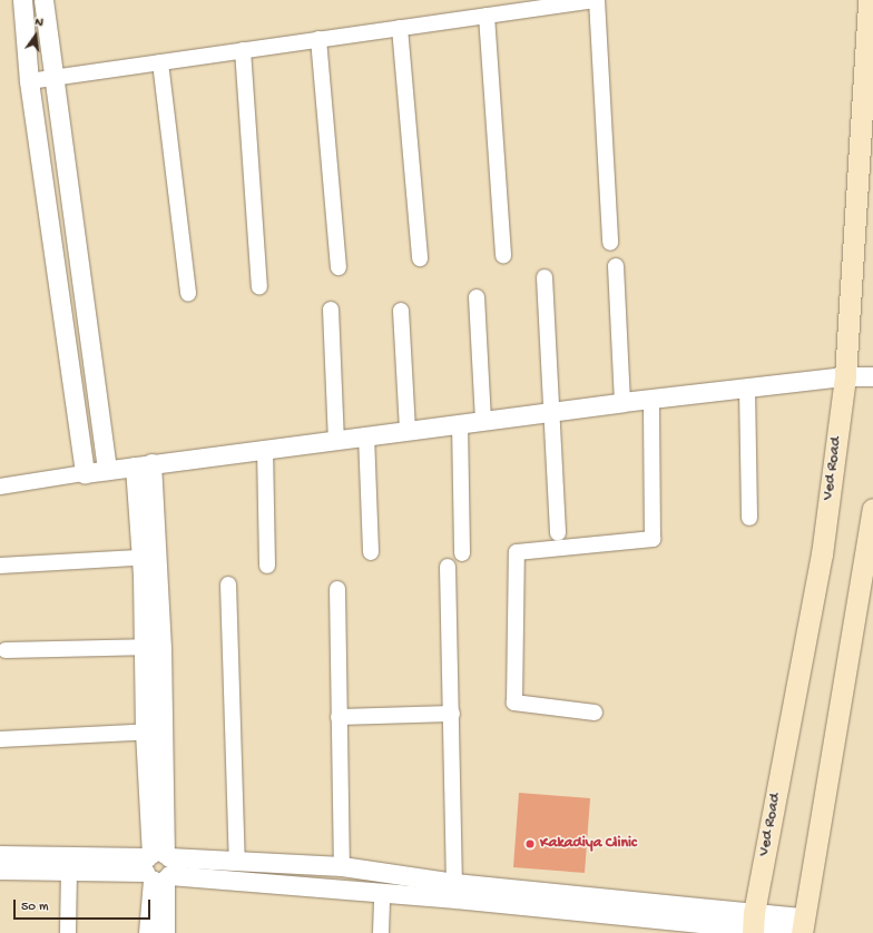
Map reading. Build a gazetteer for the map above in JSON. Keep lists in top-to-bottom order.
{
  "streets": {
    "main road": ["Ved Road"]
  },
  "places": ["Kakadiya Clinic"],
  "scale_bar": "50 m",
  "north": "top"
}
